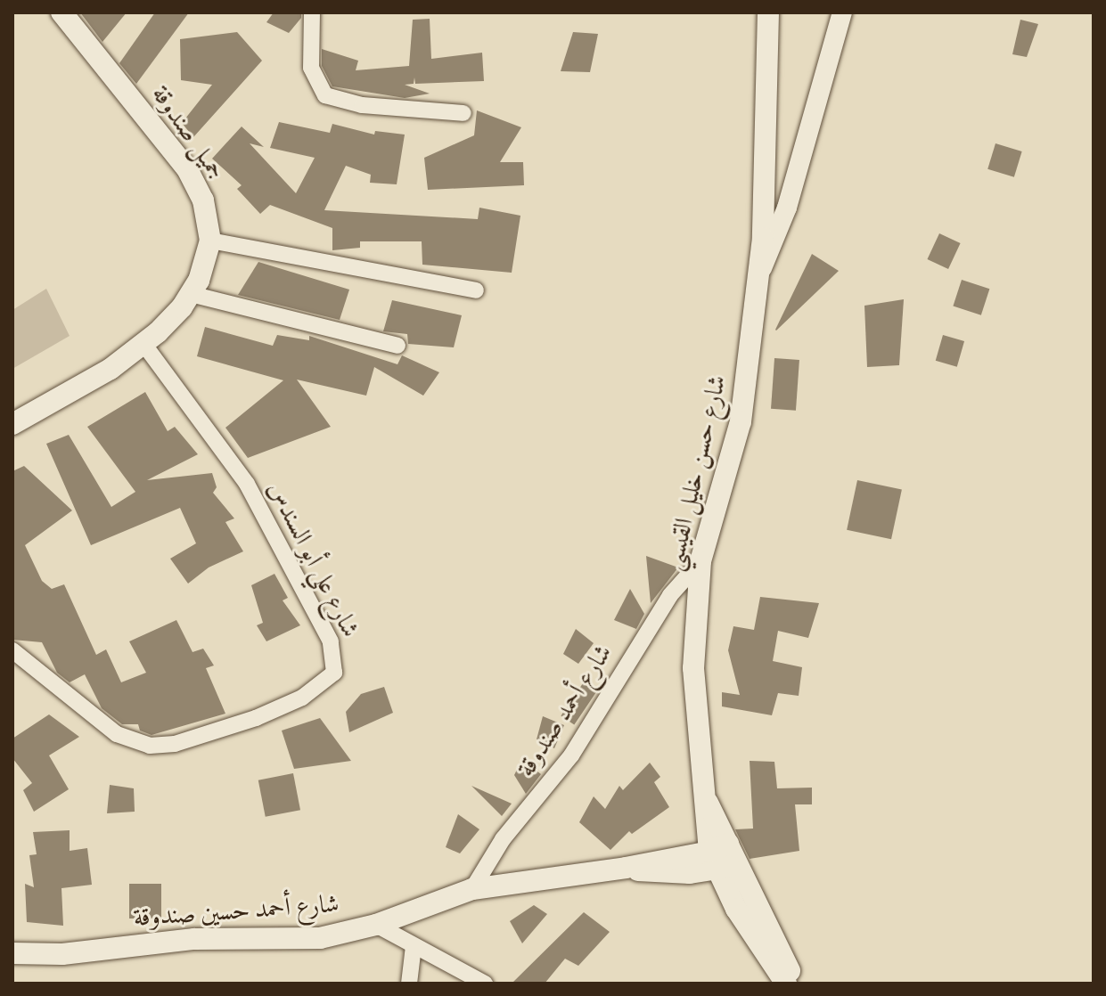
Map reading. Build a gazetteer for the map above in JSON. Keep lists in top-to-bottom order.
{
  "streets": {
    "main road": ["جميل صندوقة", "شارع حسن خليل القيسي", "شارع أحمد حسين صندوقة"],
    "street": ["شارع علي أبو السندس", "شارع أحمد صندوقة"]
  },
  "crossings": [
    ["شارع حسن خليل القيسي", "شارع أحمد صندوقة"],
    ["شارع حسن خليل القيسي", "شارع أحمد حسين صندوقة"],
    ["شارع أحمد صندوقة", "شارع أحمد حسين صندوقة"]
  ]
}
